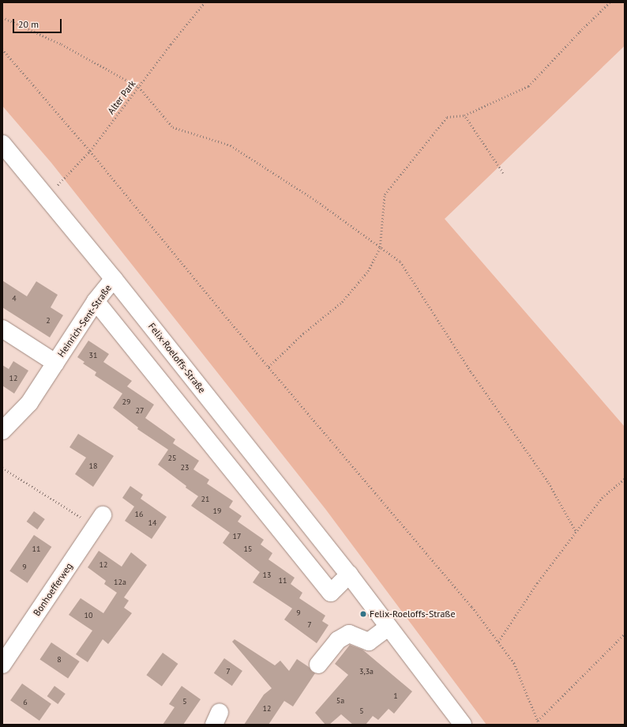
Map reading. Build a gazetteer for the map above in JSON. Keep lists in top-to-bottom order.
{
  "streets": {
    "street": ["Heinrich-Sent-Straße", "Felix-Roeloffs-Straße", "Bonhoefferweg"],
    "path": ["Alter Park"]
  },
  "crossings": [
    ["Alter Park", "Felix-Roeloffs-Straße"],
    ["Heinrich-Sent-Straße", "Felix-Roeloffs-Straße"]
  ],
  "places": ["Felix-Roeloffs-Straße"],
  "house_numbers": [
    "4",
    "2",
    "31",
    "12",
    "29",
    "27",
    "25",
    "18",
    "23",
    "21",
    "19",
    "16",
    "14",
    "17",
    "11",
    "15",
    "12",
    "9",
    "13",
    "11",
    "12a",
    "9",
    "10",
    "7",
    "8",
    "7",
    "3,3a",
    "1",
    "5a",
    "5",
    "6",
    "12",
    "5"
  ],
  "scale_bar": "20 m"
}
